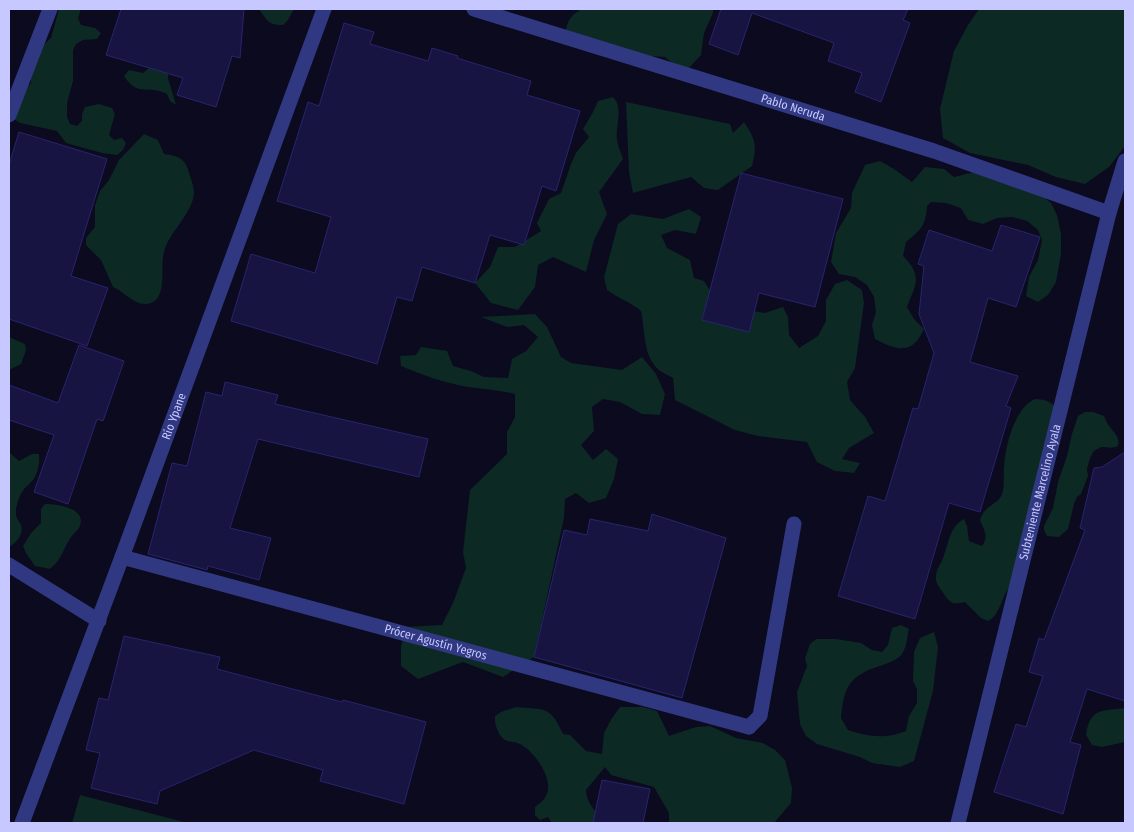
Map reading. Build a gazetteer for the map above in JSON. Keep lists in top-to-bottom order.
{
  "streets": {
    "street": [
      "Pablo Neruda",
      "Río Ypane",
      "Subteniente Marcelino Ayala",
      "Prócer Agustín Yegros"
    ]
  },
  "crossings": [
    ["Pablo Neruda", "Subteniente Marcelino Ayala"],
    ["Río Ypane", "Prócer Agustín Yegros"]
  ]
}
